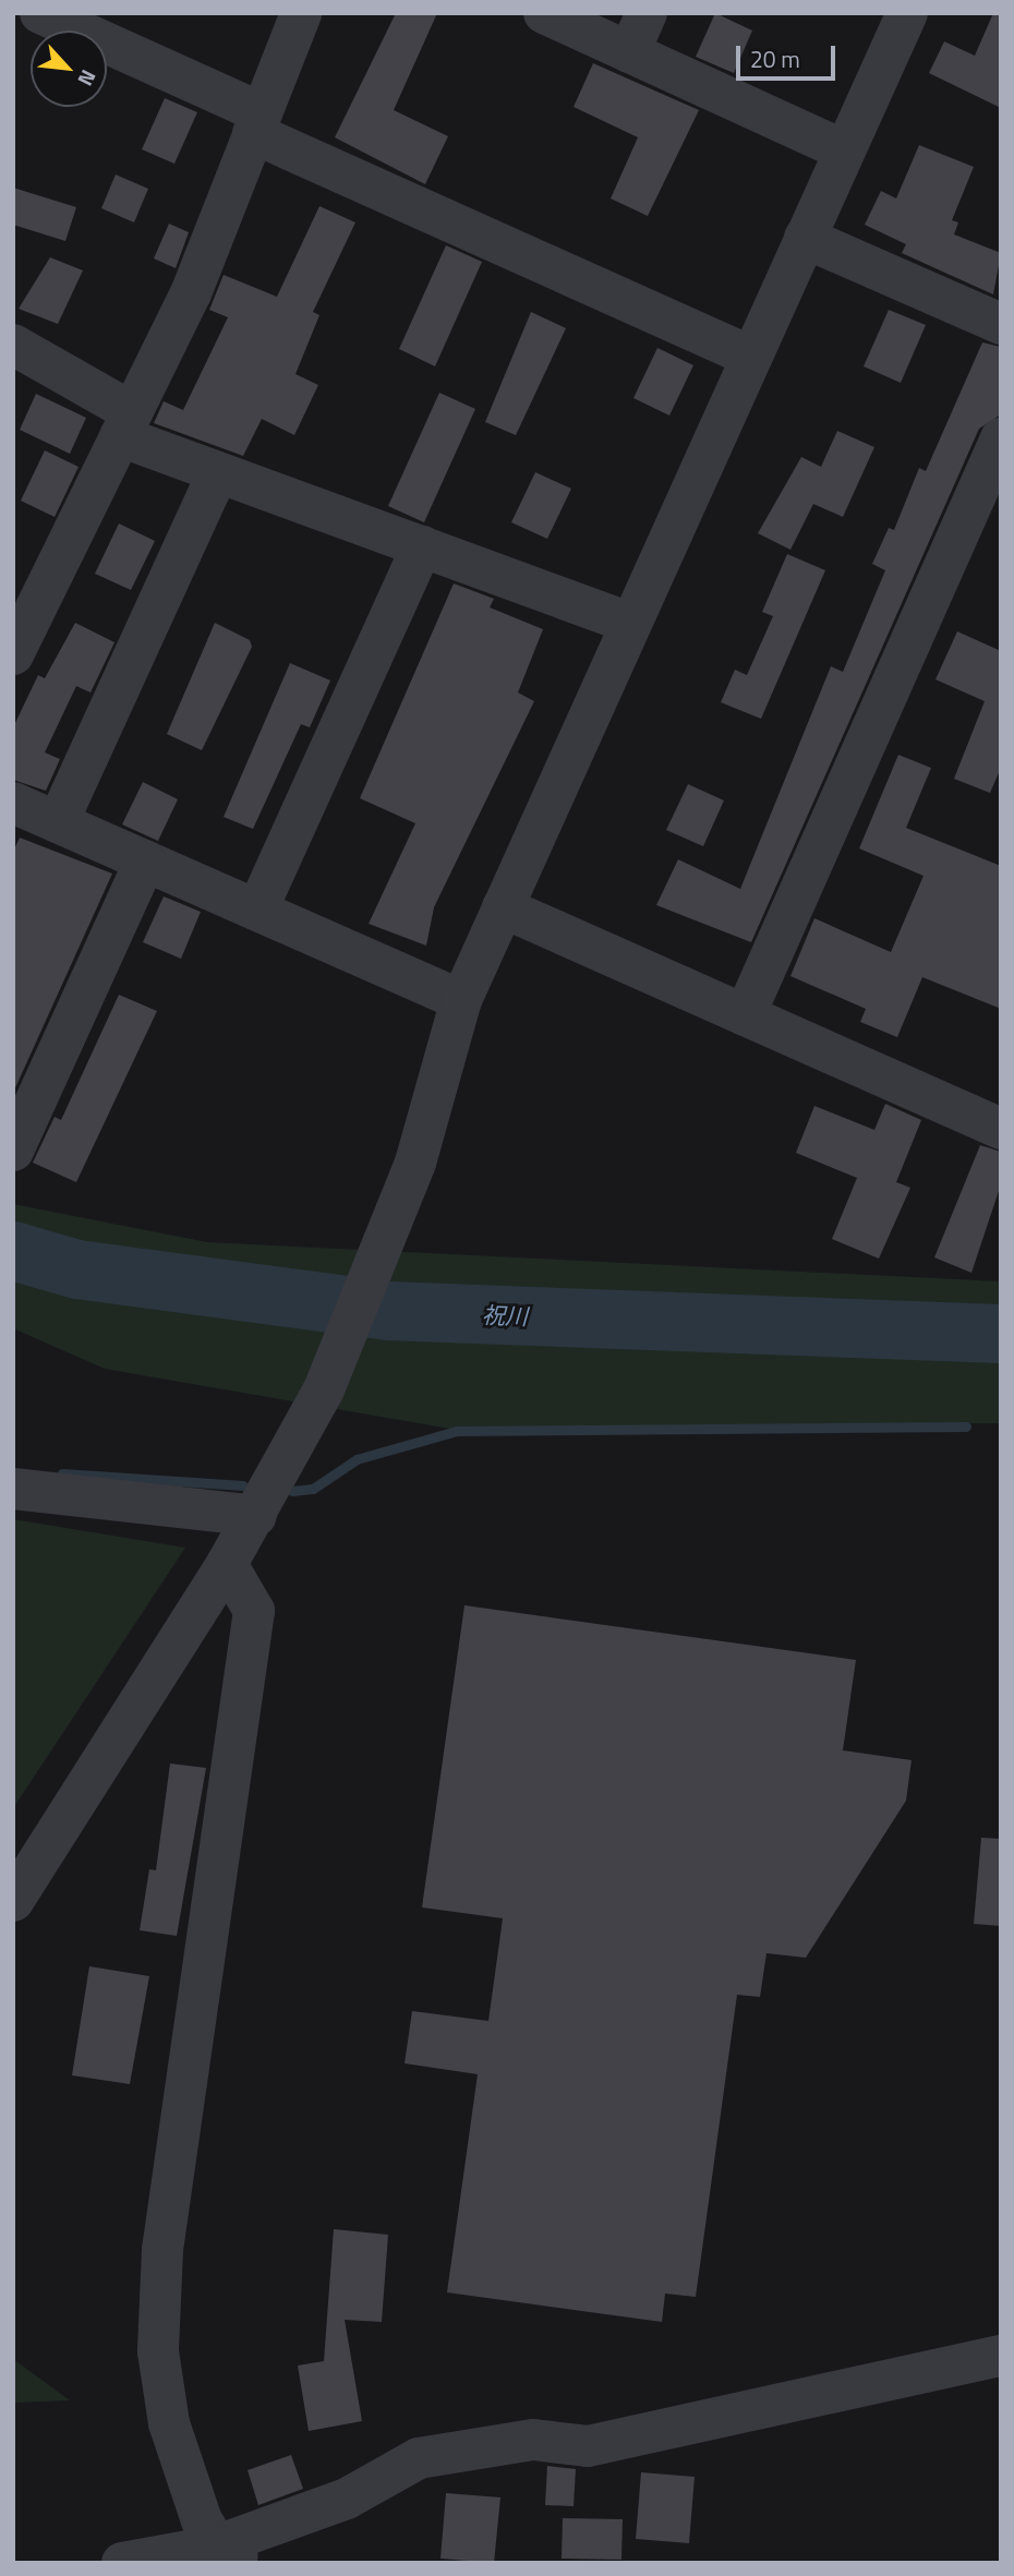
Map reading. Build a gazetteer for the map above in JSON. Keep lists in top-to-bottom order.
{
  "water": ["祝川"],
  "scale_bar": "20 m",
  "north": "bottom right"
}
